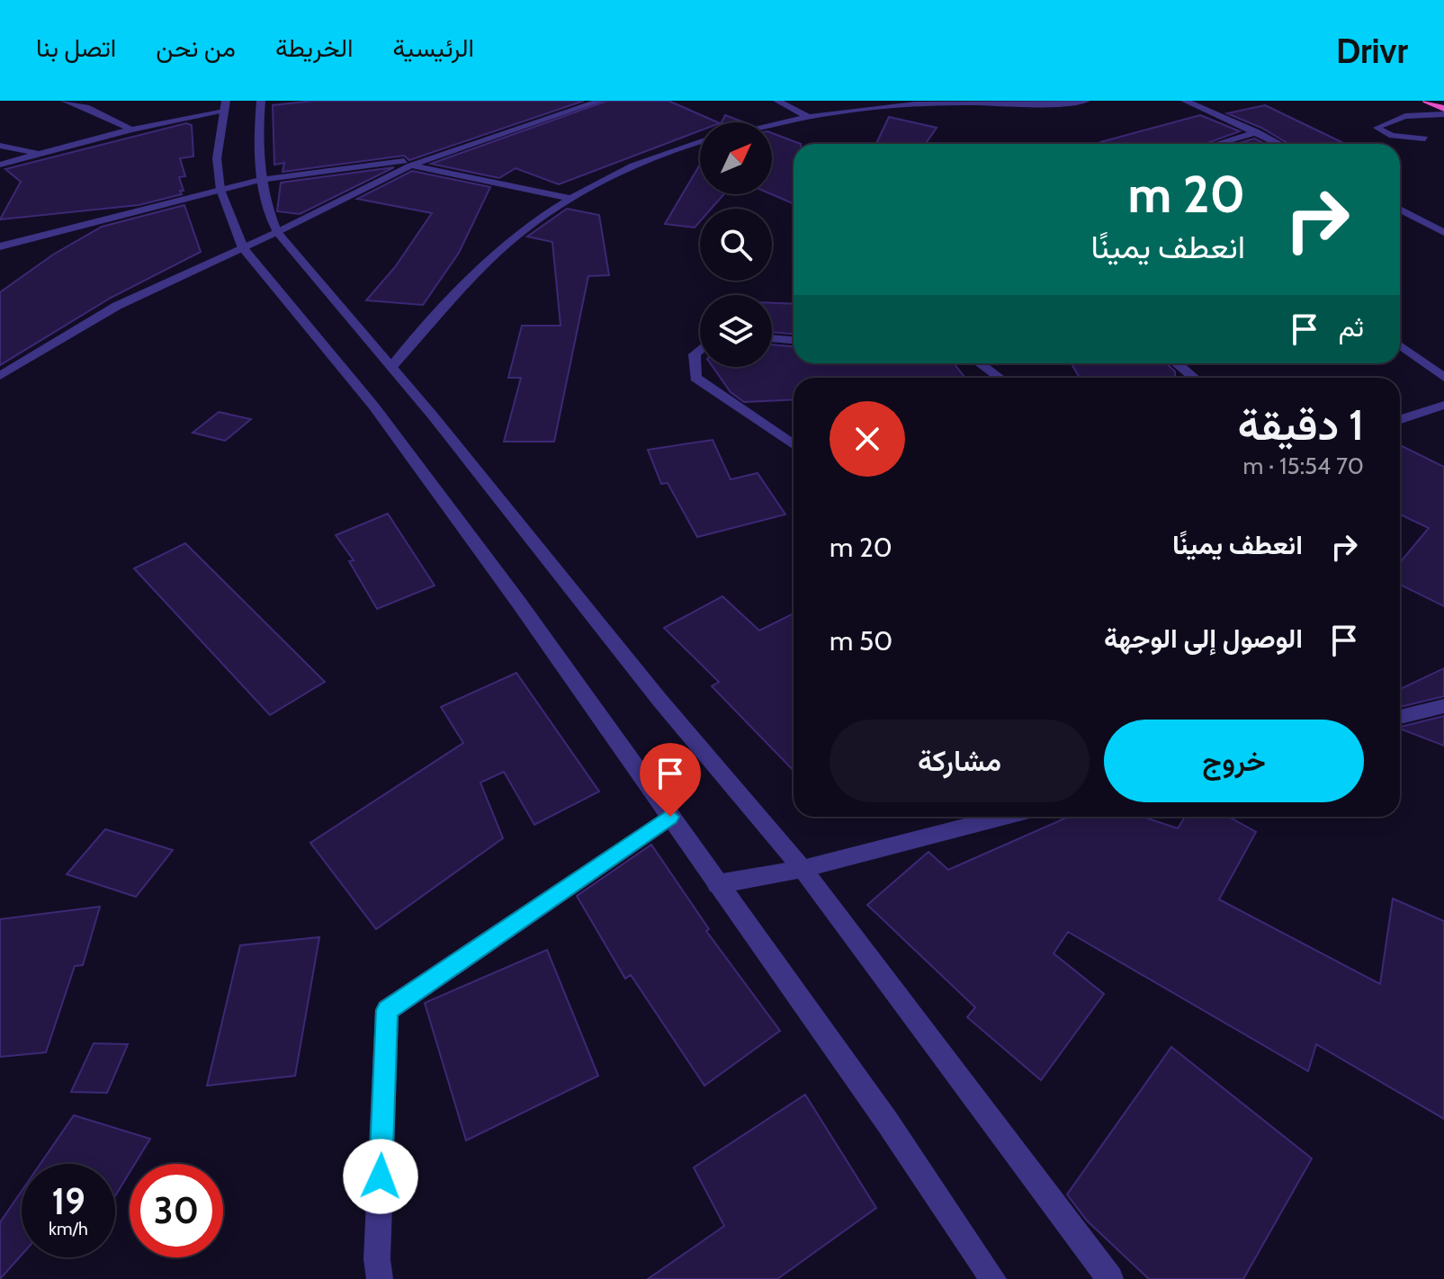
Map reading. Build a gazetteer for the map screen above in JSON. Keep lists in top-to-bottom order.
{
  "north": "top right",
  "page": {
    "header": "Drivr",
    "nav": [
      "الرئيسية",
      "الخريطة",
      "من نحن",
      "اتصل بنا"
    ],
    "turn": ["20 m", "انعطف يمينًا"],
    "then": "ثم",
    "heading": ["1 دقيقة", "70 m · 15:54"],
    "list": [
      {
        "name": "انعطف يمينًا",
        "value": "20 m"
      },
      {
        "name": "الوصول إلى الوجهة",
        "value": "50 m"
      }
    ],
    "buttons": ["خروج", "مشاركة"],
    "speed": "19 km/h",
    "limit": "30"
  }
}
